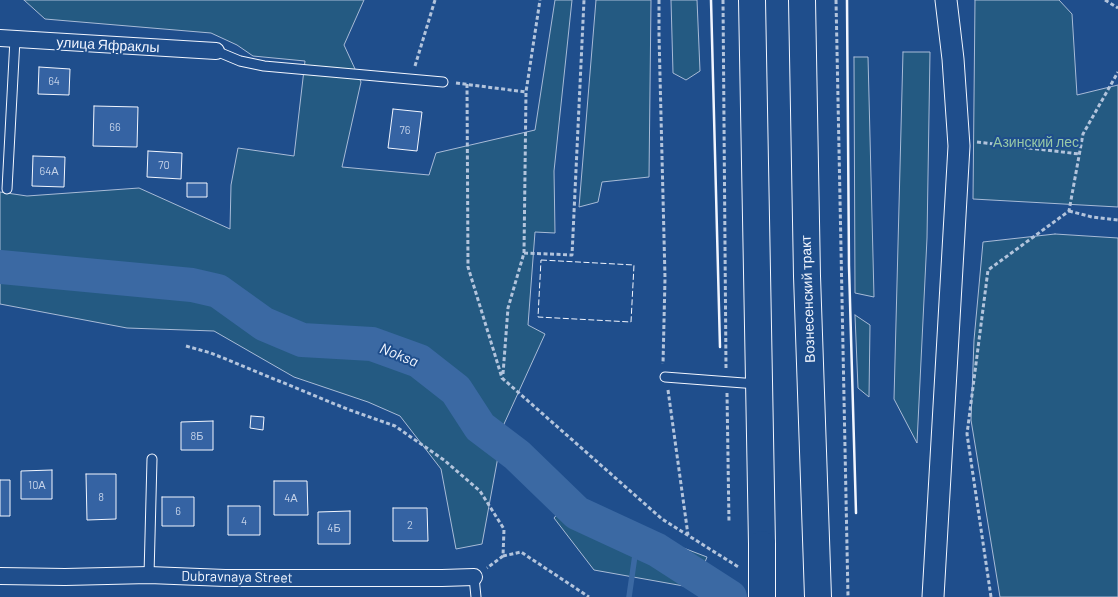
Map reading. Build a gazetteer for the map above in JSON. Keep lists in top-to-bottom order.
{
  "streets": {
    "main road": ["Вознесенский тракт"],
    "street": ["улица Яфраклы", "Dubravnaya Street"]
  },
  "water": ["Noksa"],
  "parks": ["Азинский лес"],
  "house_numbers": [
    "64",
    "66",
    "76",
    "70",
    "64А",
    "8Б",
    "10А",
    "8",
    "4А",
    "6",
    "4",
    "2",
    "4Б"
  ]
}
